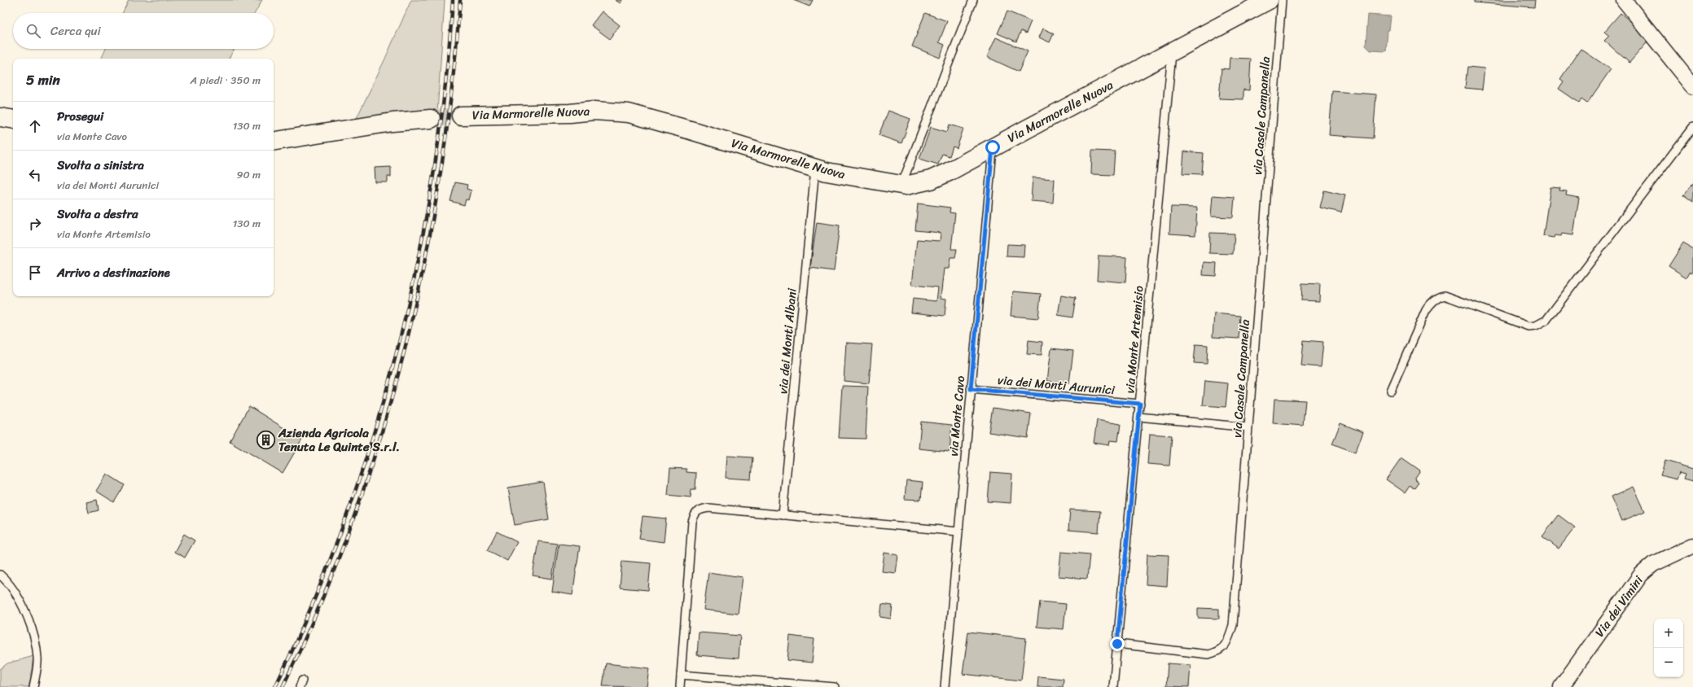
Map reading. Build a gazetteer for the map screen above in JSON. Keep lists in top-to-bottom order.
{
  "streets": {
    "street": ["Via Marmorelle Nuova", "Via dei Vimini"],
    "lane": [
      "via Casale Campanella",
      "via Monte Artemisio",
      "via dei Monti Albani",
      "via dei Monti Aurunici",
      "via Monte Cavo"
    ]
  },
  "crossings": [
    ["Via Marmorelle Nuova", "via Monte Artemisio"],
    ["Via Marmorelle Nuova", "via dei Monti Albani"],
    ["Via Marmorelle Nuova", "via Monte Cavo"],
    ["via Casale Campanella", "via Monte Artemisio"],
    ["via Monte Artemisio", "via dei Monti Aurunici"],
    ["via dei Monti Aurunici", "via Monte Cavo"]
  ],
  "places": {
    "building": ["Azienda Agricola Tenuta Le Quinte S.r.l."]
  },
  "page": {
    "search": "Cerca qui",
    "heading": ["5 min", "A piedi · 350 m"],
    "list": [
      ["Prosegui", "via Monte Cavo", "130 m"],
      ["Svolta a sinistra", "via dei Monti Aurunici", "90 m"],
      ["Svolta a destra", "via Monte Artemisio", "130 m"],
      "Arrivo a destinazione"
    ],
    "map_buttons": ["+", "−"]
  }
}
